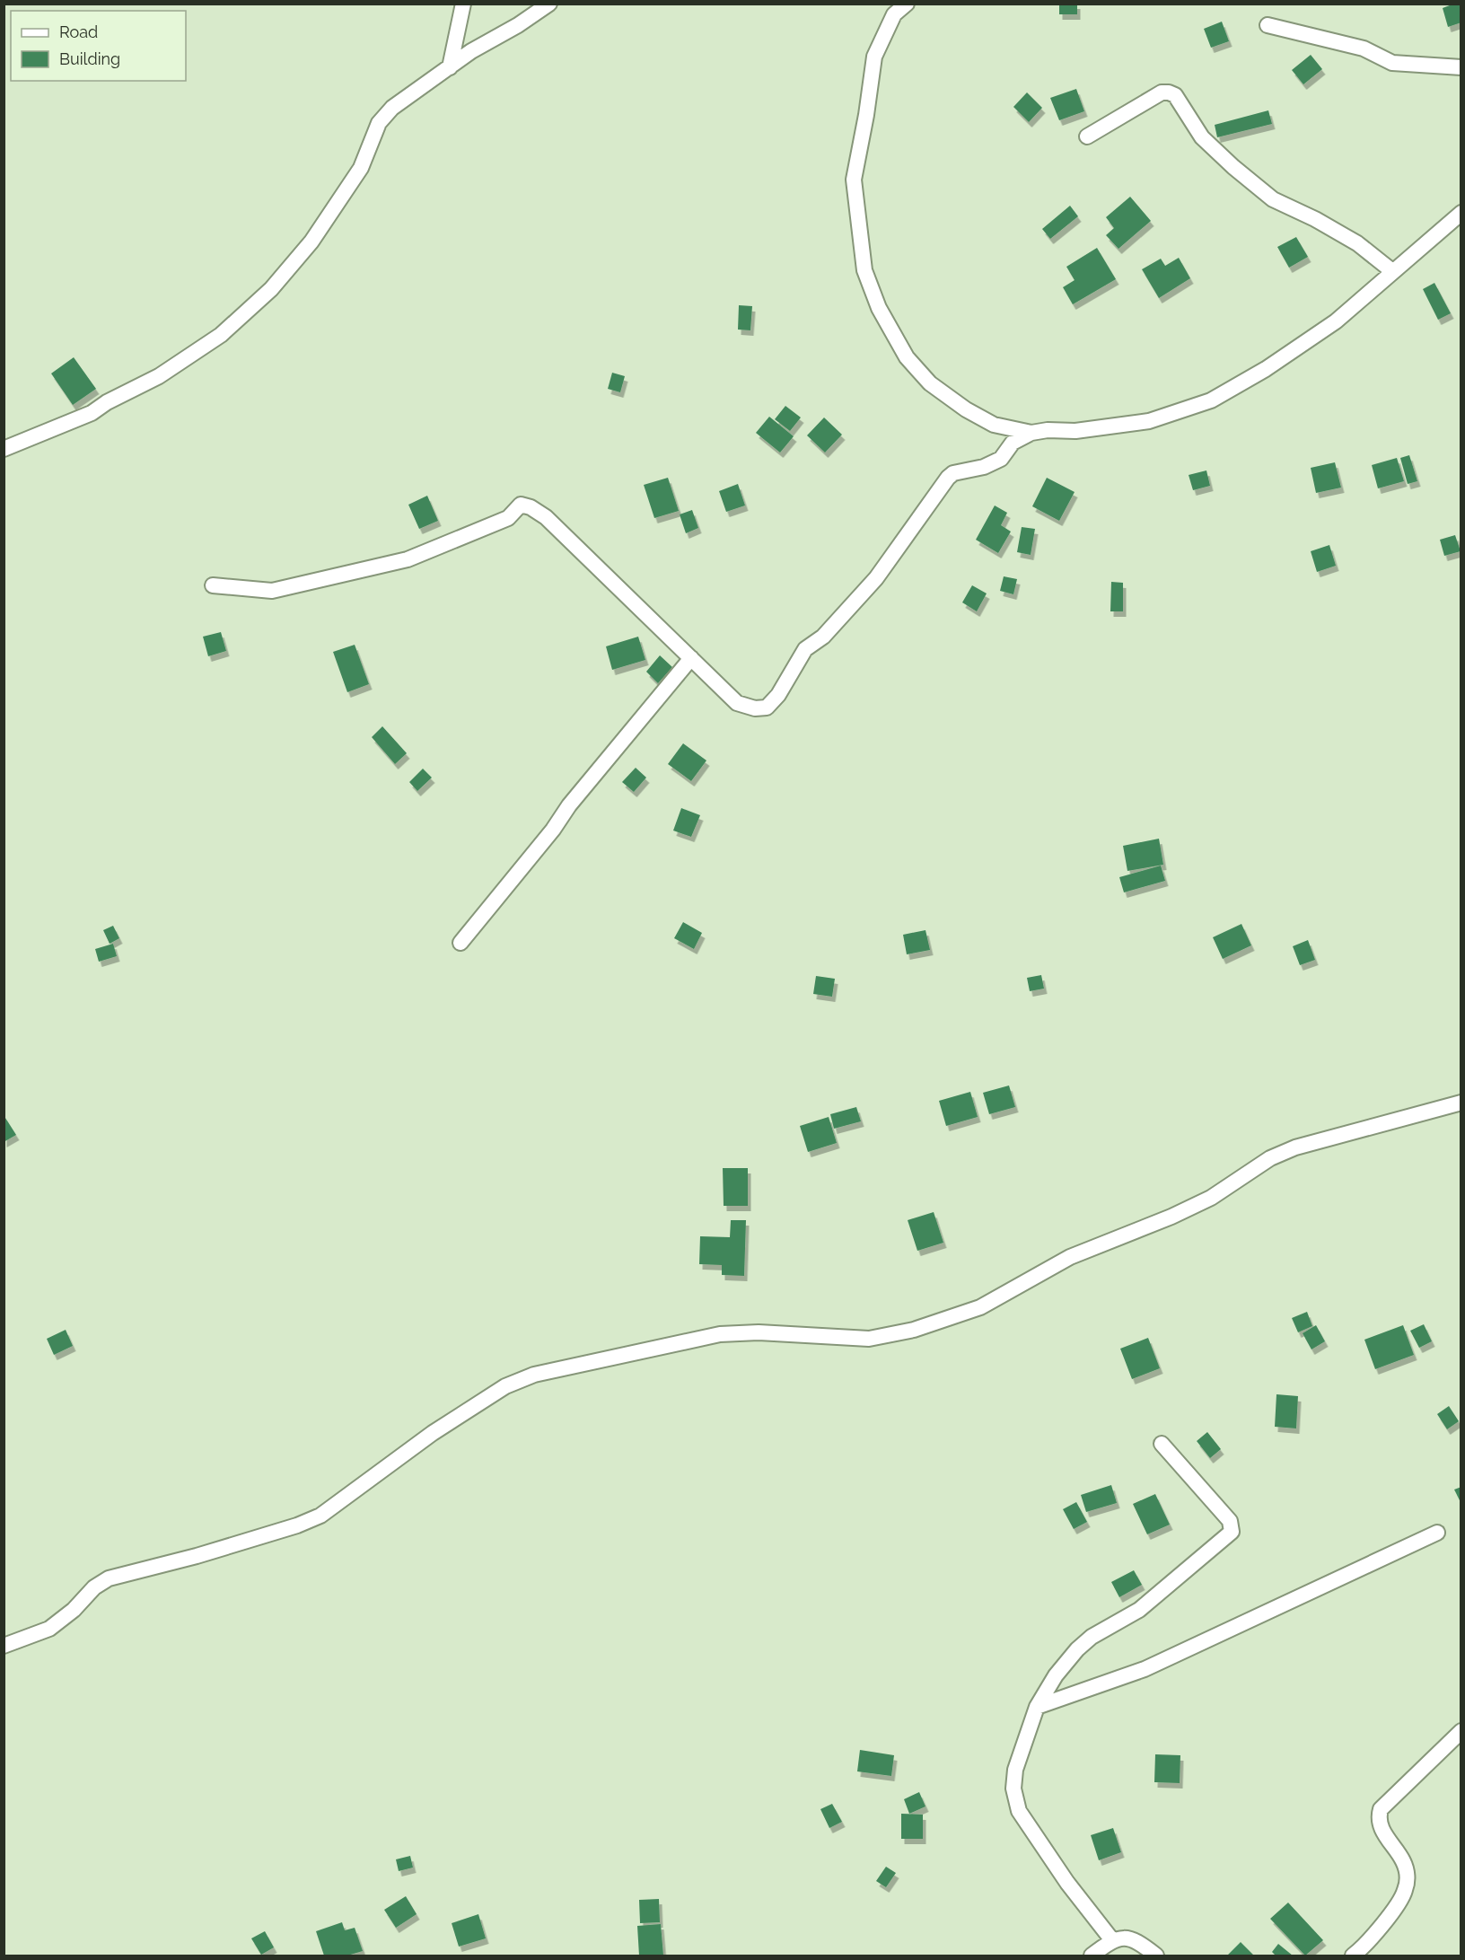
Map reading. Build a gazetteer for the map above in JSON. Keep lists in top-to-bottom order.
{
  "legend": ["Road", "Building"]
}
